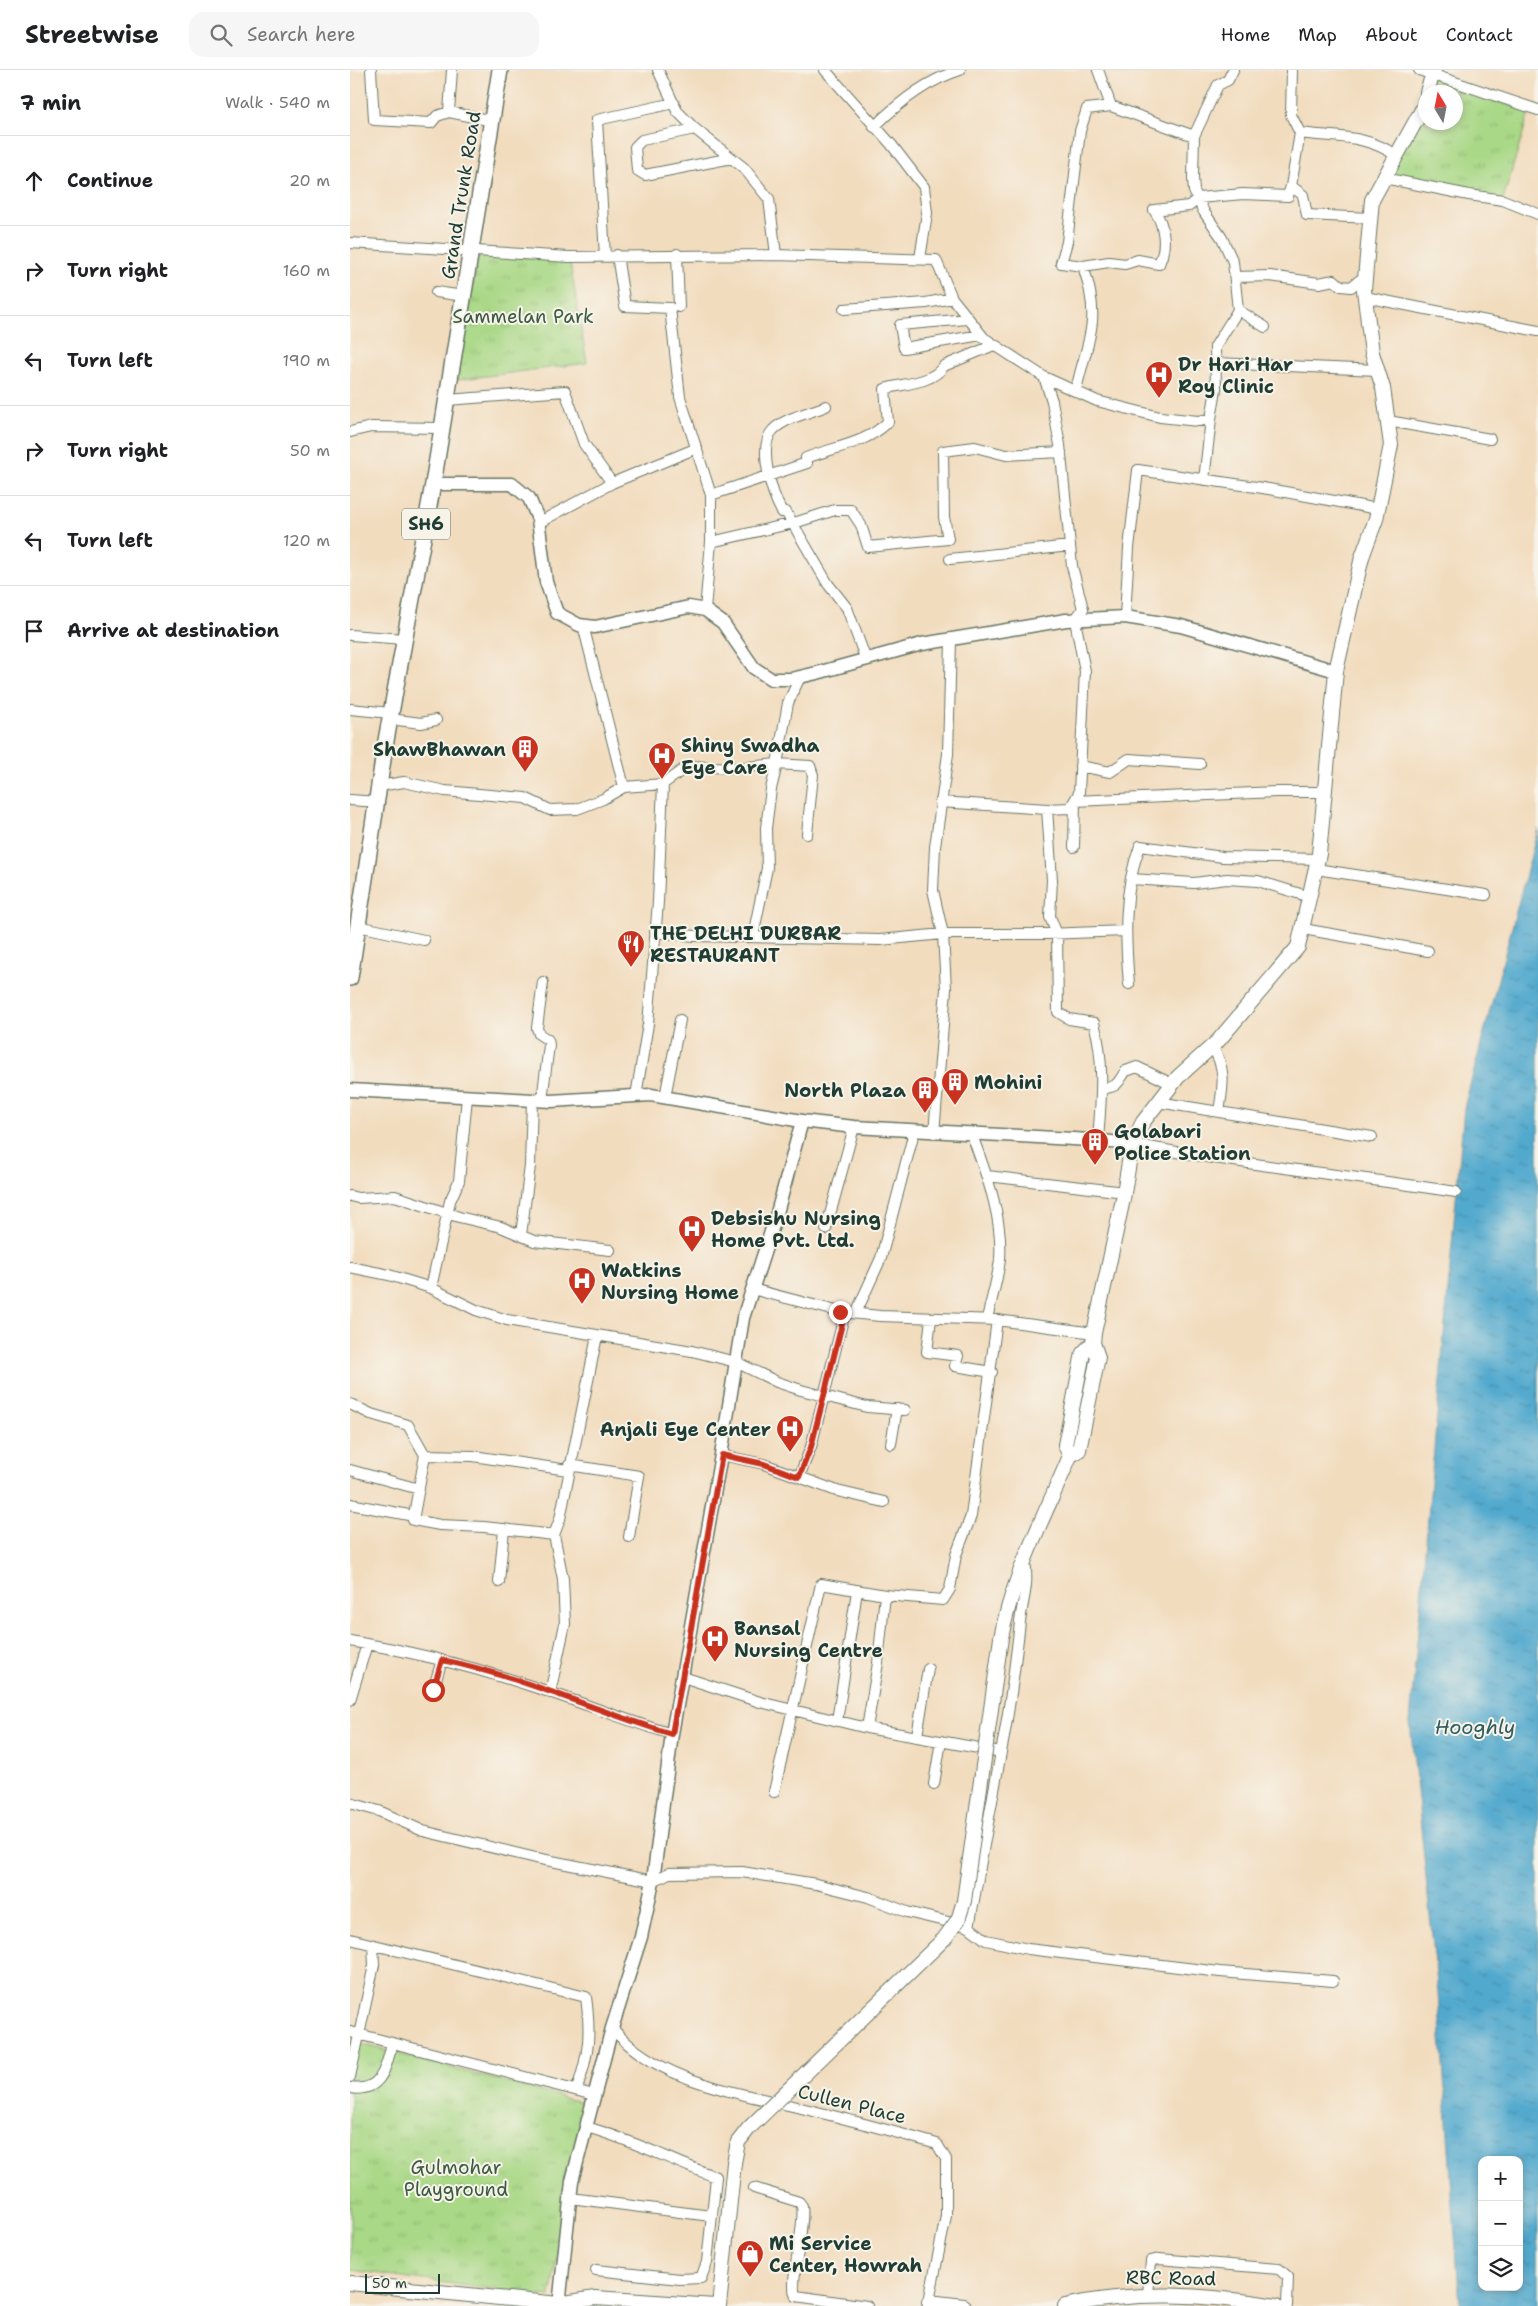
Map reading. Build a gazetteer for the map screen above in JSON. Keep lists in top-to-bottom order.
{
  "streets": {
    "main road": ["Grand Trunk Road", "SH6", "RBC Road"],
    "street": ["Cullen Place"]
  },
  "water": ["Hooghly"],
  "parks": ["Sammelan Park", "Gulmohar Playground"],
  "places": {
    "hospital": [
      "Dr Hari Har Roy Clinic",
      "Shiny Swadha Eye Care",
      "Debsishu Nursing Home Pvt. Ltd.",
      "Watkins Nursing Home",
      "Anjali Eye Center",
      "Bansal Nursing Centre"
    ],
    "building": [
      "ShawBhawan",
      "Mohini",
      "North Plaza",
      "Golabari Police Station"
    ],
    "restaurant": ["THE DELHI DURBAR RESTAURANT"],
    "shop": ["Mi Service Center, Howrah"]
  },
  "scale_bar": "50 m",
  "north": "top",
  "page": {
    "header": "Streetwise",
    "search": "Search here",
    "nav": [
      "Home",
      "Map",
      "About",
      "Contact"
    ],
    "heading": ["7 min", "Walk · 540 m"],
    "list": [
      ["Continue", "20 m"],
      ["Turn right", "160 m"],
      ["Turn left", "190 m"],
      ["Turn right", "50 m"],
      ["Turn left", "120 m"],
      "Arrive at destination"
    ],
    "map_buttons": ["+", "−"],
    "scale": "50 m"
  }
}
